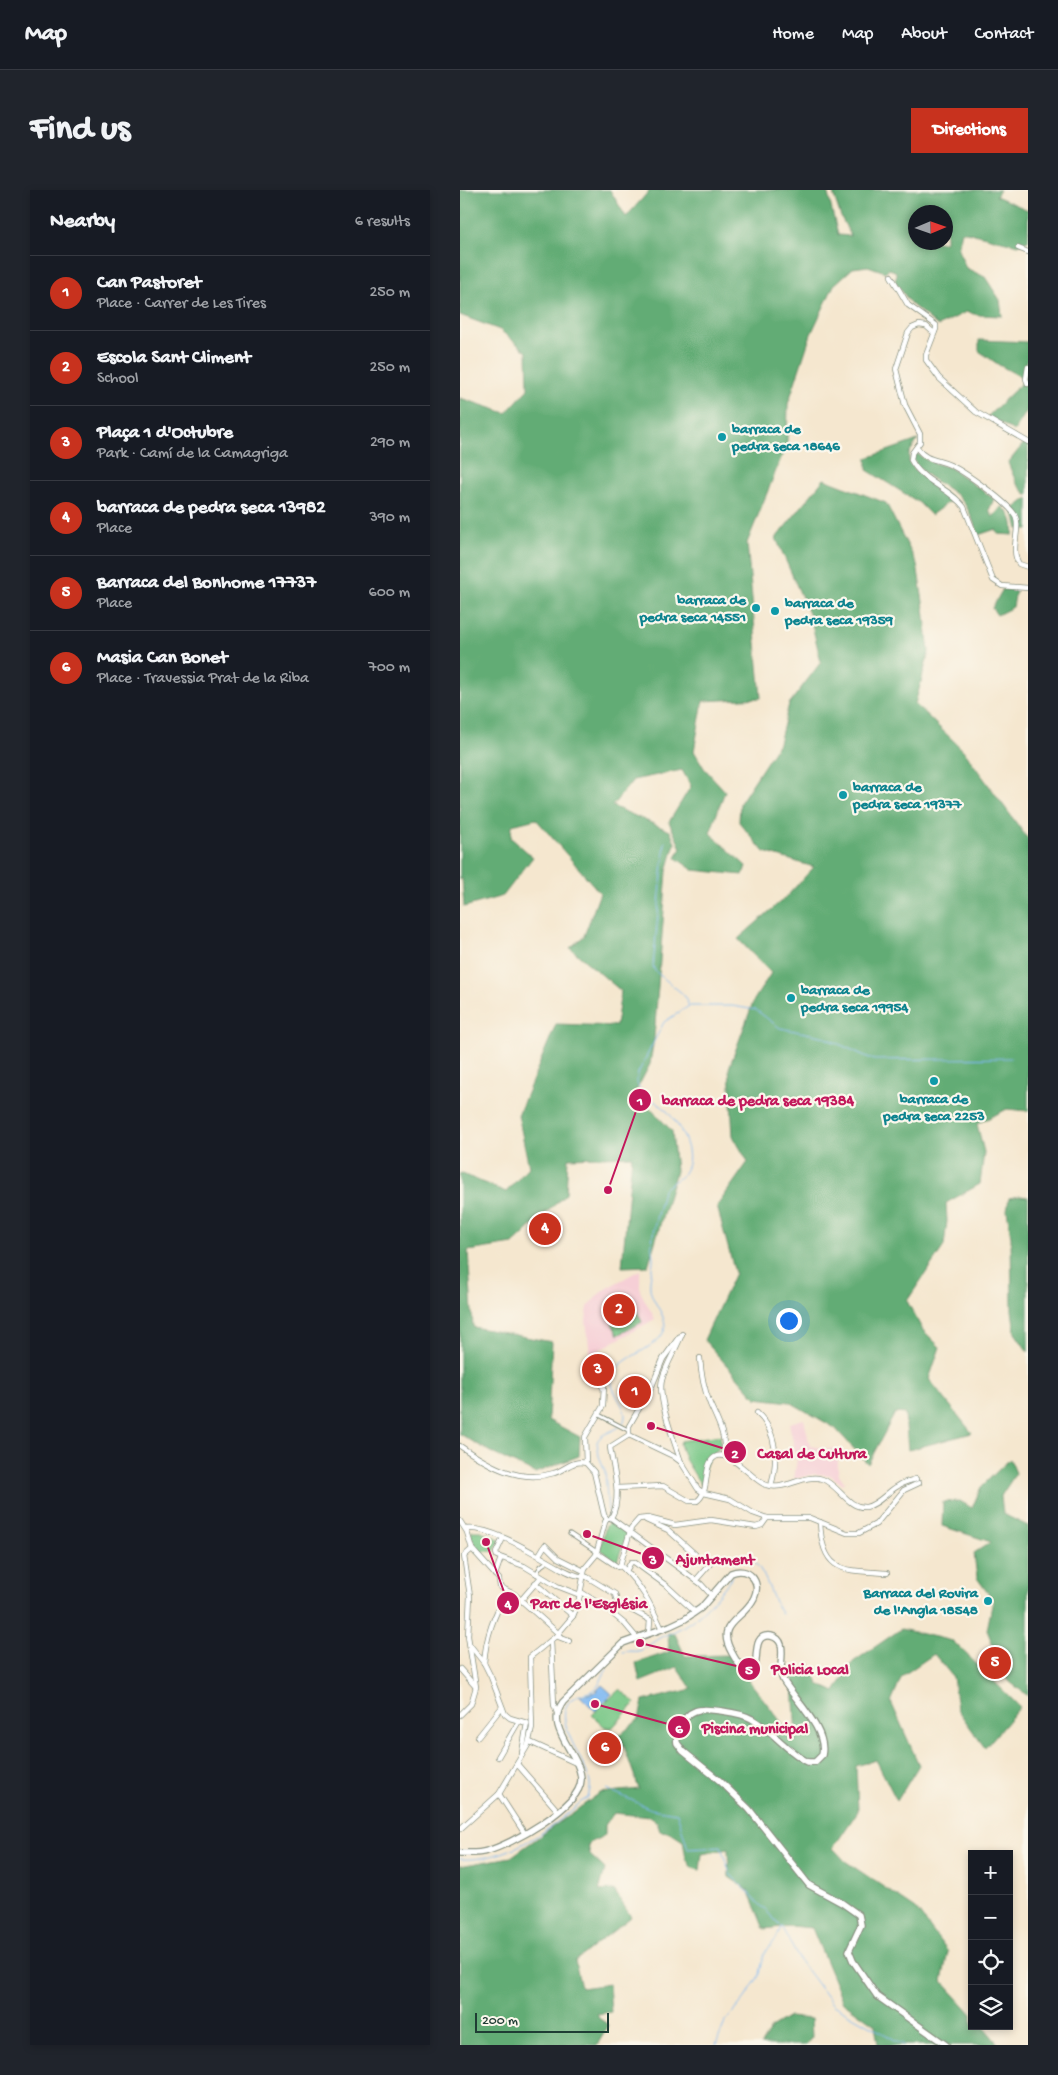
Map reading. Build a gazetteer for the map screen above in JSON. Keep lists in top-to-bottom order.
{
  "places": [
    "barraca de pedra seca 18646",
    "barraca de pedra seca 14551",
    "barraca de pedra seca 19359",
    "barraca de pedra seca 19377",
    "barraca de pedra seca 19954",
    "barraca de pedra seca 2253",
    "barraca de pedra seca 19384",
    "Casal de Cultura",
    "Ajuntament",
    "Parc de l'Església",
    "Barraca del Rovira de l'Angla 18548",
    "Policia Local",
    "Piscina municipal"
  ],
  "scale_bar": "200 m",
  "north": "right",
  "page": {
    "header": "Map",
    "nav": [
      "Home",
      "Map",
      "About",
      "Contact"
    ],
    "buttons": "Directions",
    "title": "Find us",
    "heading": ["Nearby", "6 results"],
    "list": [
      {
        "mark": "1",
        "name": "Can Pastoret",
        "note": "Place · Carrer de Les Tires",
        "value": "250 m"
      },
      {
        "mark": "2",
        "name": "Escola Sant Climent",
        "note": "School",
        "value": "250 m"
      },
      {
        "mark": "3",
        "name": "Plaça 1 d'Octubre",
        "note": "Park · Camí de la Camagriga",
        "value": "290 m"
      },
      {
        "mark": "4",
        "name": "barraca de pedra seca 13982",
        "note": "Place",
        "value": "390 m"
      },
      {
        "mark": "5",
        "name": "Barraca del Bonhome 17737",
        "note": "Place",
        "value": "600 m"
      },
      {
        "mark": "6",
        "name": "Masia Can Bonet",
        "note": "Place · Travessia Prat de la Riba",
        "value": "700 m"
      }
    ],
    "pins": [
      "4",
      "2",
      "3",
      "1",
      "5",
      "6"
    ],
    "map_buttons": ["+", "−"],
    "scale": "200 m"
  }
}
